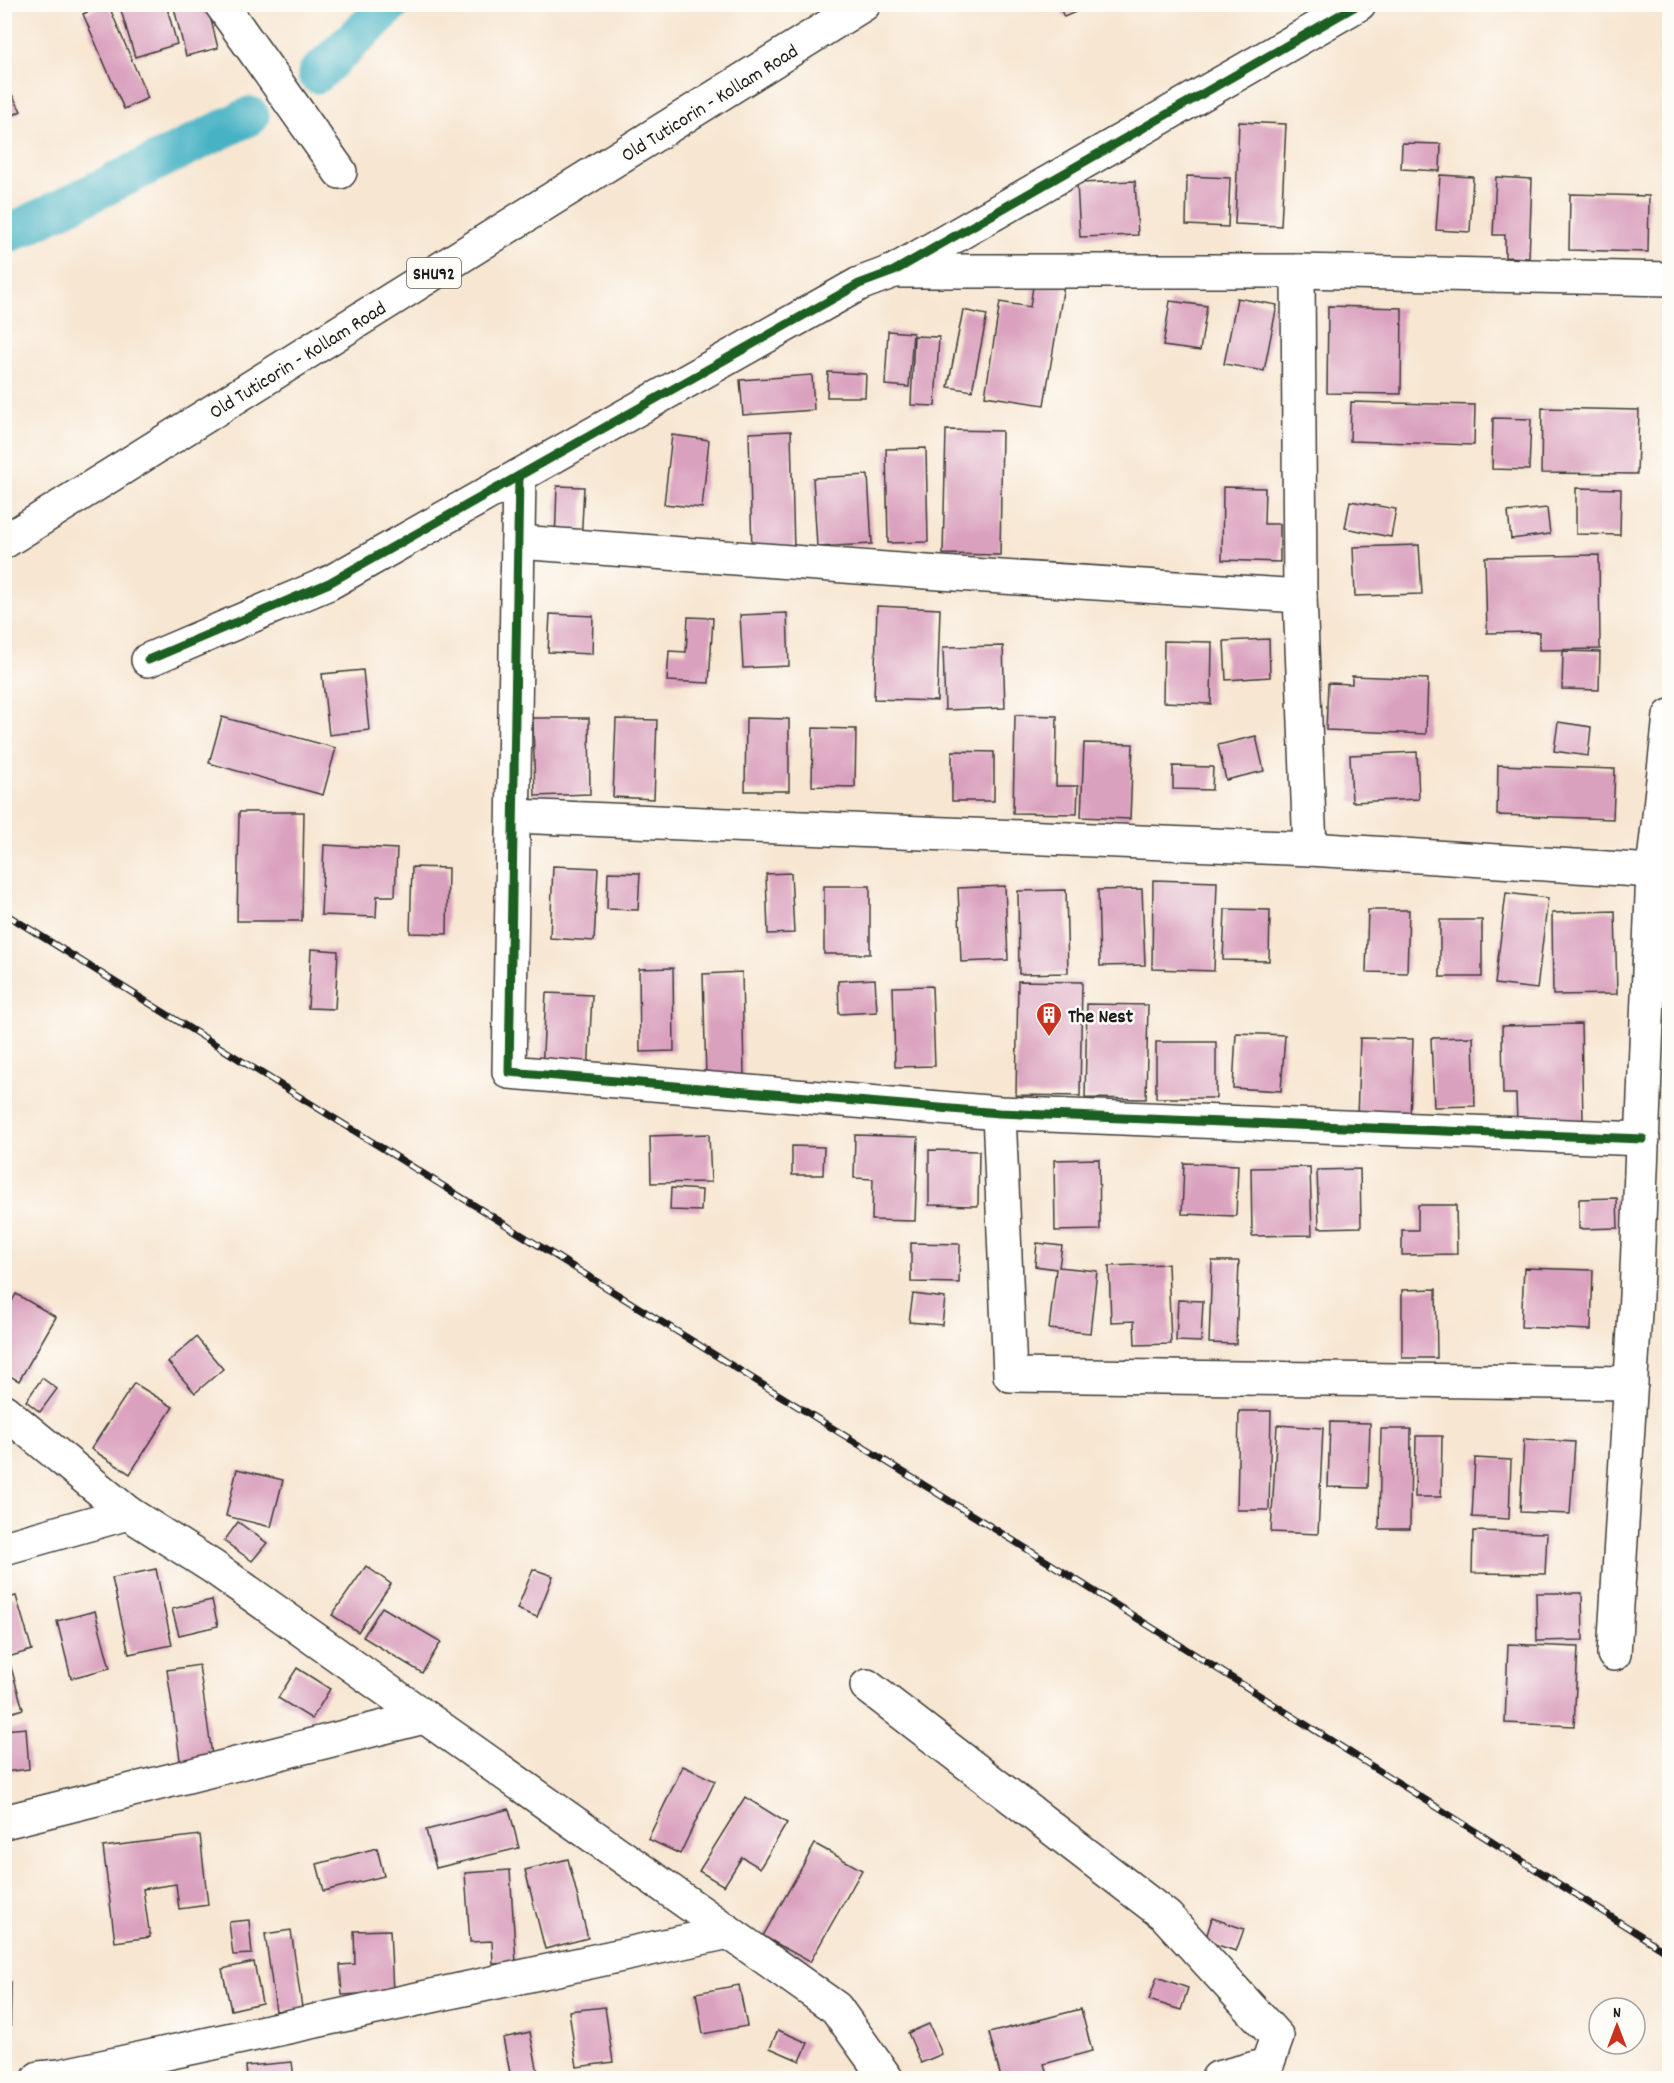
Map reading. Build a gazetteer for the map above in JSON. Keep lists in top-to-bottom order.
{
  "streets": {
    "street": ["Old Tuticorin - Kollam Road", "SHU92"]
  },
  "places": {
    "building": ["The Nest"]
  },
  "north": "top"
}
